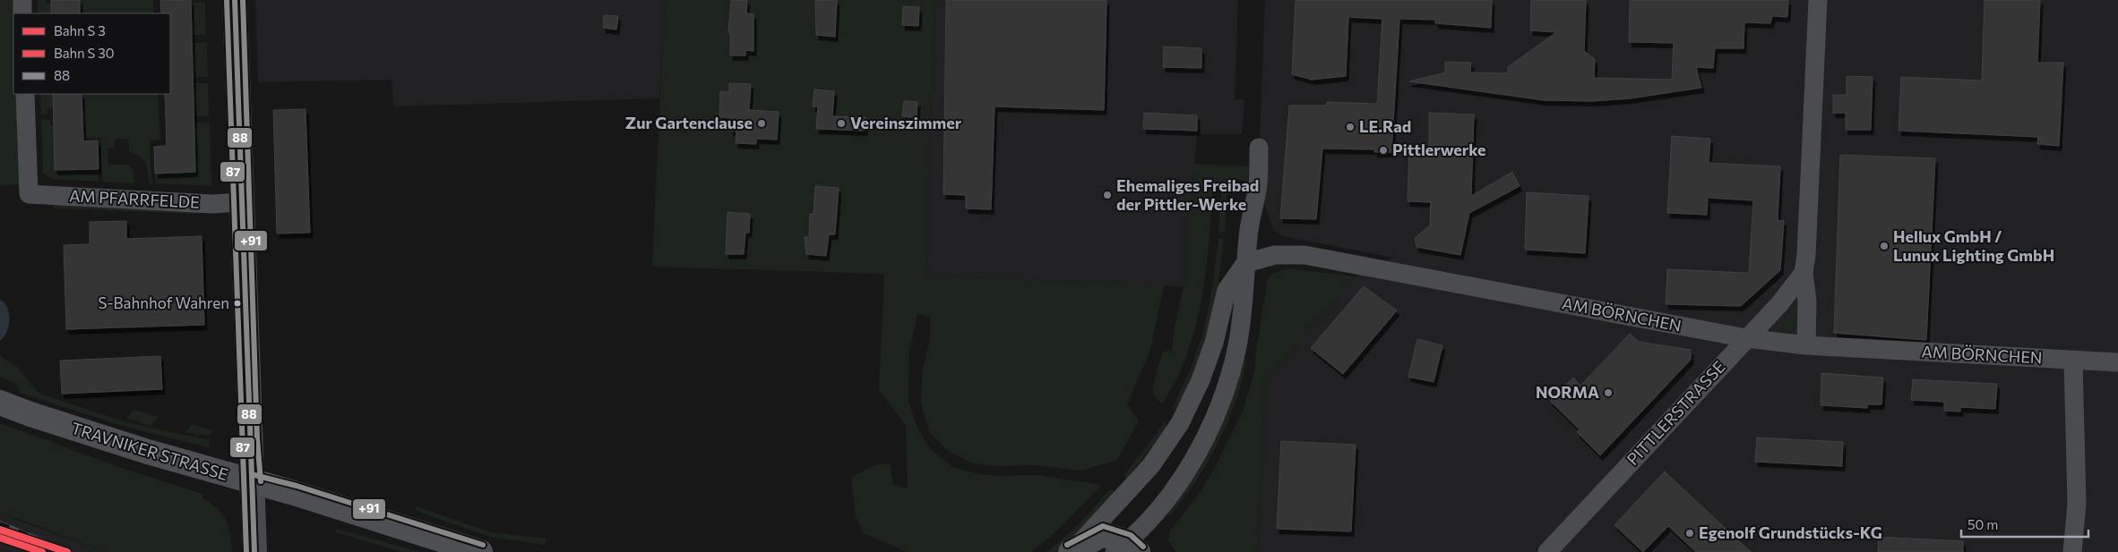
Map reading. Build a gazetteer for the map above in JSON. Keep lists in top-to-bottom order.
{
  "streets": {
    "main road": ["TRAVNIKER STRASSE"],
    "street": ["AM PFARRFELDE", "AM BÖRNCHEN", "PITTLERSTRASSE"]
  },
  "crossings": [
    ["AM BÖRNCHEN", "PITTLERSTRASSE"]
  ],
  "places": [
    "Zur Gartenclause",
    "Vereinszimmer",
    "LE.Rad",
    "Pittlerwerke",
    "Ehemaliges Freibad der Pittler-Werke",
    "Hellux GmbH / Lunux Lighting GmbH",
    "S-Bahnhof Wahren",
    "NORMA",
    "Egenolf Grundstücks-KG"
  ],
  "lines": ["transit line 88", "transit line 87", "transit line +91"],
  "legend": ["Bahn S 3", "Bahn S 30", "88"],
  "scale_bar": "50 m"
}
